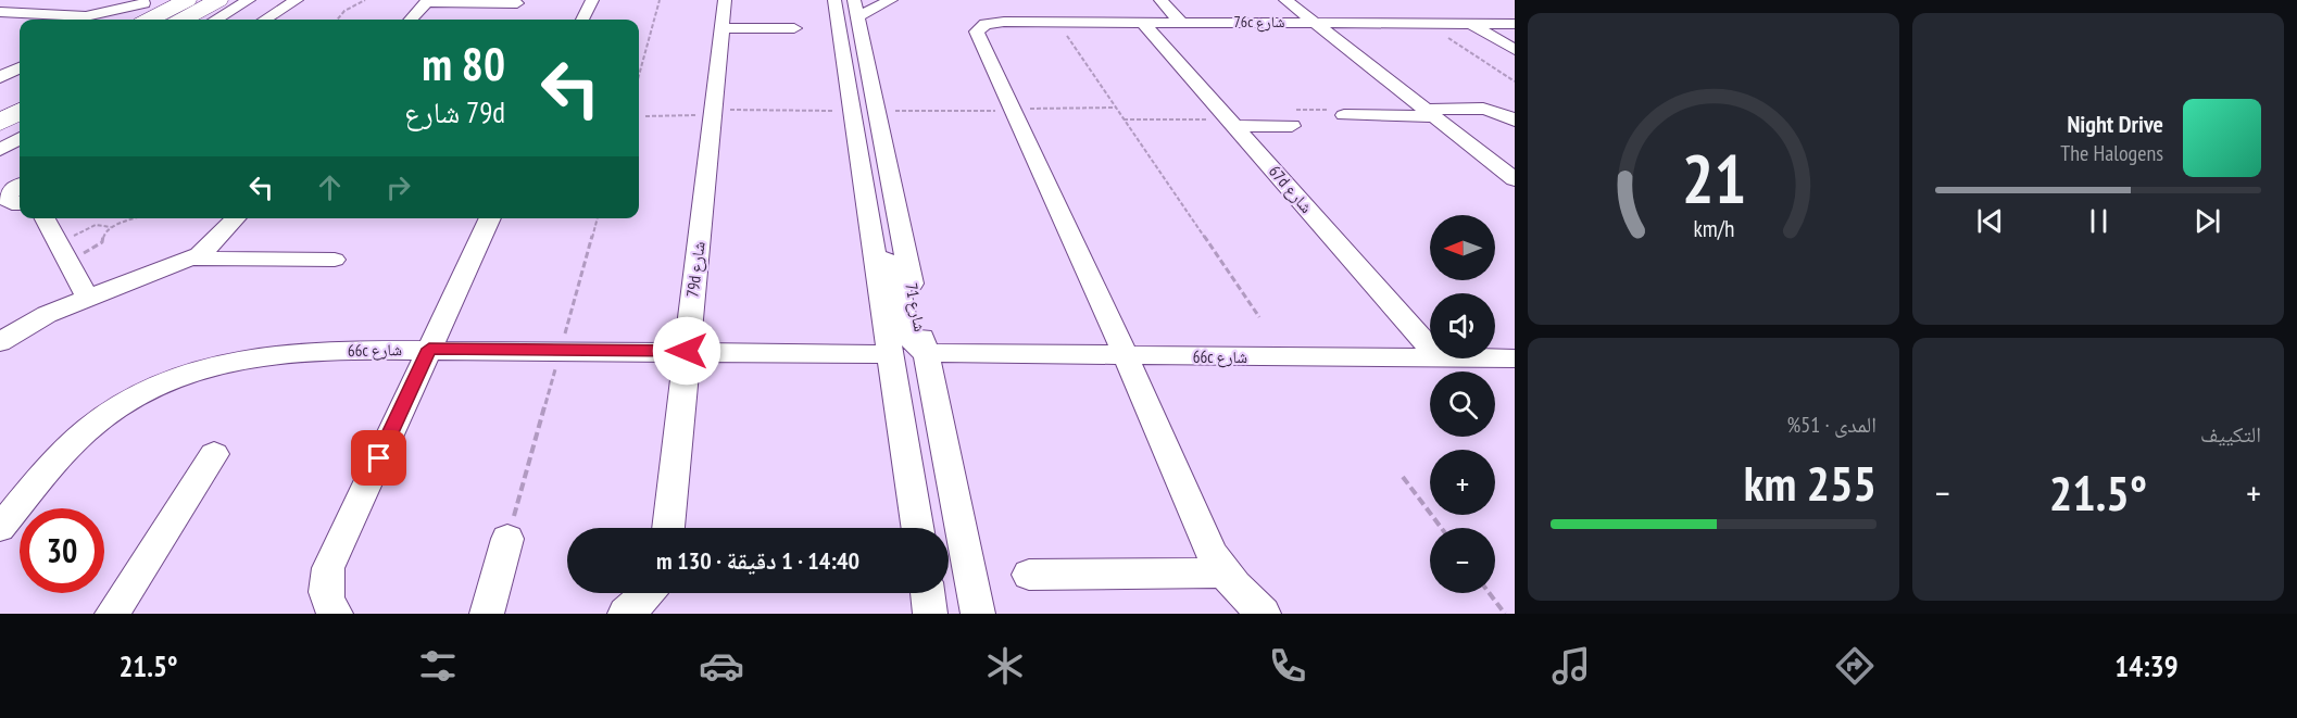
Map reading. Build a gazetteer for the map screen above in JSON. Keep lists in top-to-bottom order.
{
  "streets": {
    "street": [
      "76c شارع",
      "67d شارع",
      "79d شارع",
      "شارع 71",
      "66c شارع"
    ]
  },
  "crossings": [
    ["76c شارع", "67d شارع"],
    ["79d شارع", "66c شارع"],
    ["شارع 71", "66c شارع"]
  ],
  "north": "left",
  "page": {
    "turn": ["80 m", "79d شارع"],
    "song": ["Night Drive", "The Halogens"],
    "map_buttons": ["+", "−"],
    "tile": [
      "التكييف",
      ["المدى · 51%", "255 km"]
    ],
    "heat": ["−", "21.5°", "+"],
    "limit": "30",
    "trip": "14:40 · 1 دقيقة · 130 m",
    "tabs": ["14:39", "21.5°"],
    "gauge": ["21", "km/h"]
  }
}
